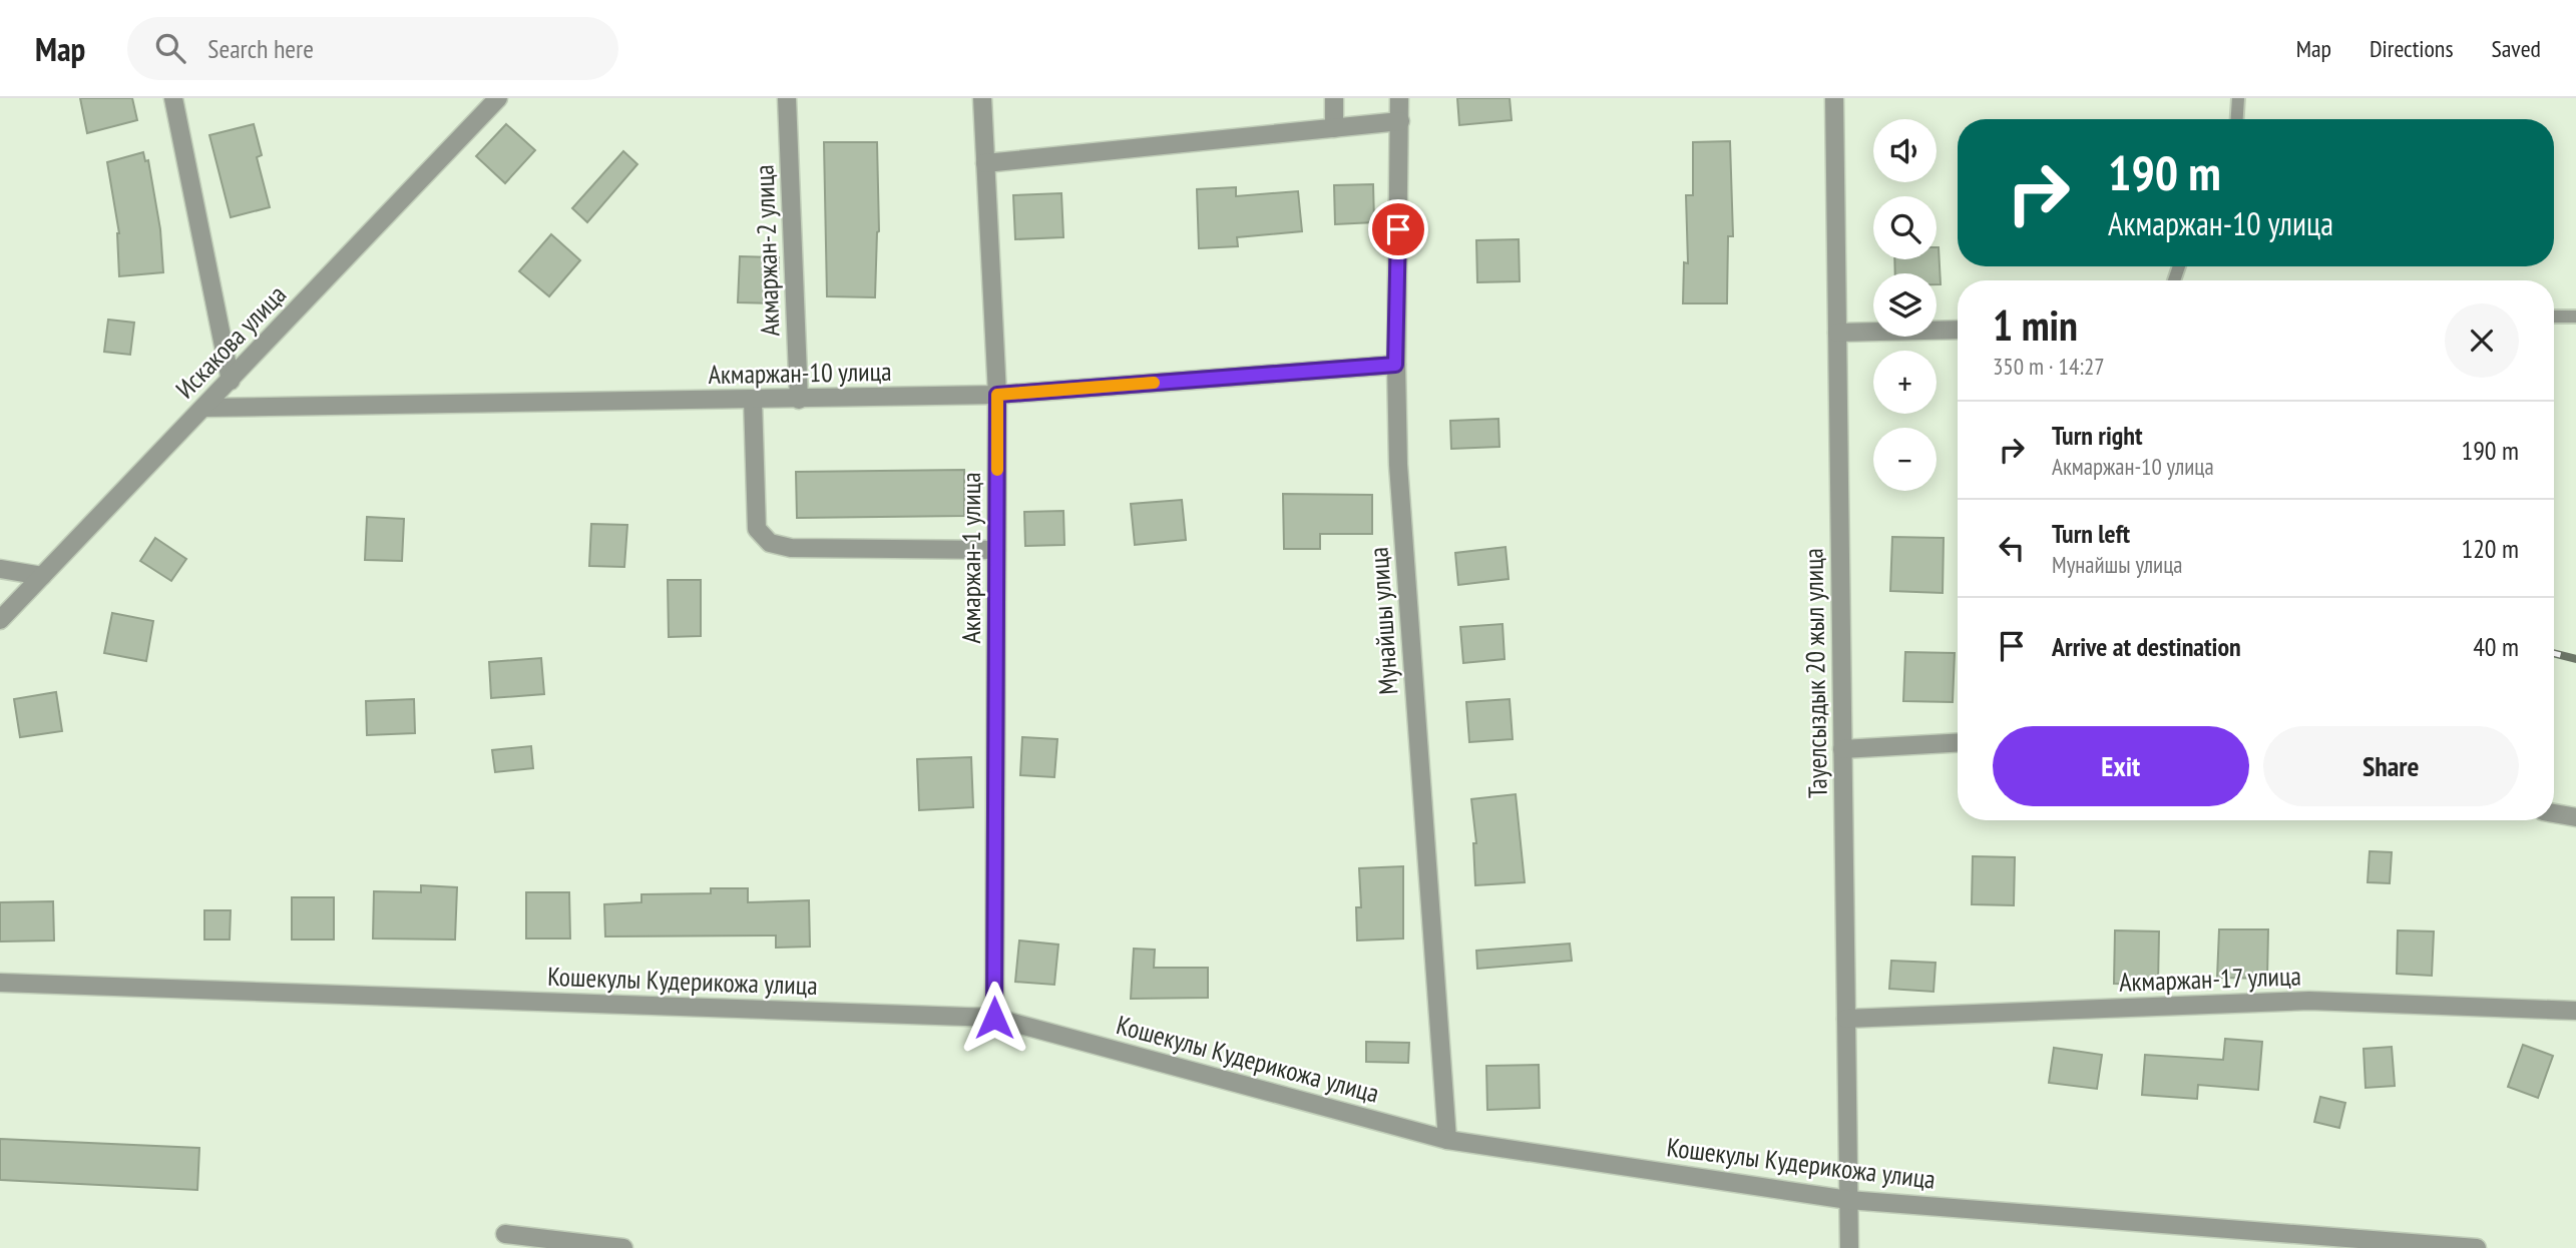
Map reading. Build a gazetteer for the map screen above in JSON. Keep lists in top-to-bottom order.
{
  "streets": {
    "street": [
      "Акмаржан-2 улица",
      "Искакова улица",
      "Акмаржан-10 улица",
      "Акмаржан-1 улица",
      "Мунайшы улица",
      "Тауелсыздык 20 жыл улица",
      "Акмаржан-17 улица",
      "Кошекулы Кудерикожа улица"
    ]
  },
  "crossings": [
    ["Акмаржан-2 улица", "Акмаржан-10 улица"],
    ["Искакова улица", "Акмаржан-10 улица"],
    ["Акмаржан-10 улица", "Акмаржан-1 улица"],
    ["Акмаржан-10 улица", "Мунайшы улица"],
    ["Акмаржан-1 улица", "Кошекулы Кудерикожа улица"],
    ["Мунайшы улица", "Кошекулы Кудерикожа улица"],
    ["Тауелсыздык 20 жыл улица", "Акмаржан-17 улица"],
    ["Тауелсыздык 20 жыл улица", "Кошекулы Кудерикожа улица"]
  ],
  "page": {
    "header": "Map",
    "search": "Search here",
    "nav": ["Map", "Directions", "Saved"],
    "map_buttons": ["+", "−"],
    "turn": ["190 m", "Акмаржан-10 улица"],
    "heading": ["1 min", "350 m · 14:27"],
    "list": [
      {
        "name": "Turn right",
        "note": "Акмаржан-10 улица",
        "value": "190 m"
      },
      {
        "name": "Turn left",
        "note": "Мунайшы улица",
        "value": "120 m"
      },
      {
        "name": "Arrive at destination",
        "value": "40 m"
      }
    ],
    "buttons": ["Exit", "Share"]
  }
}
